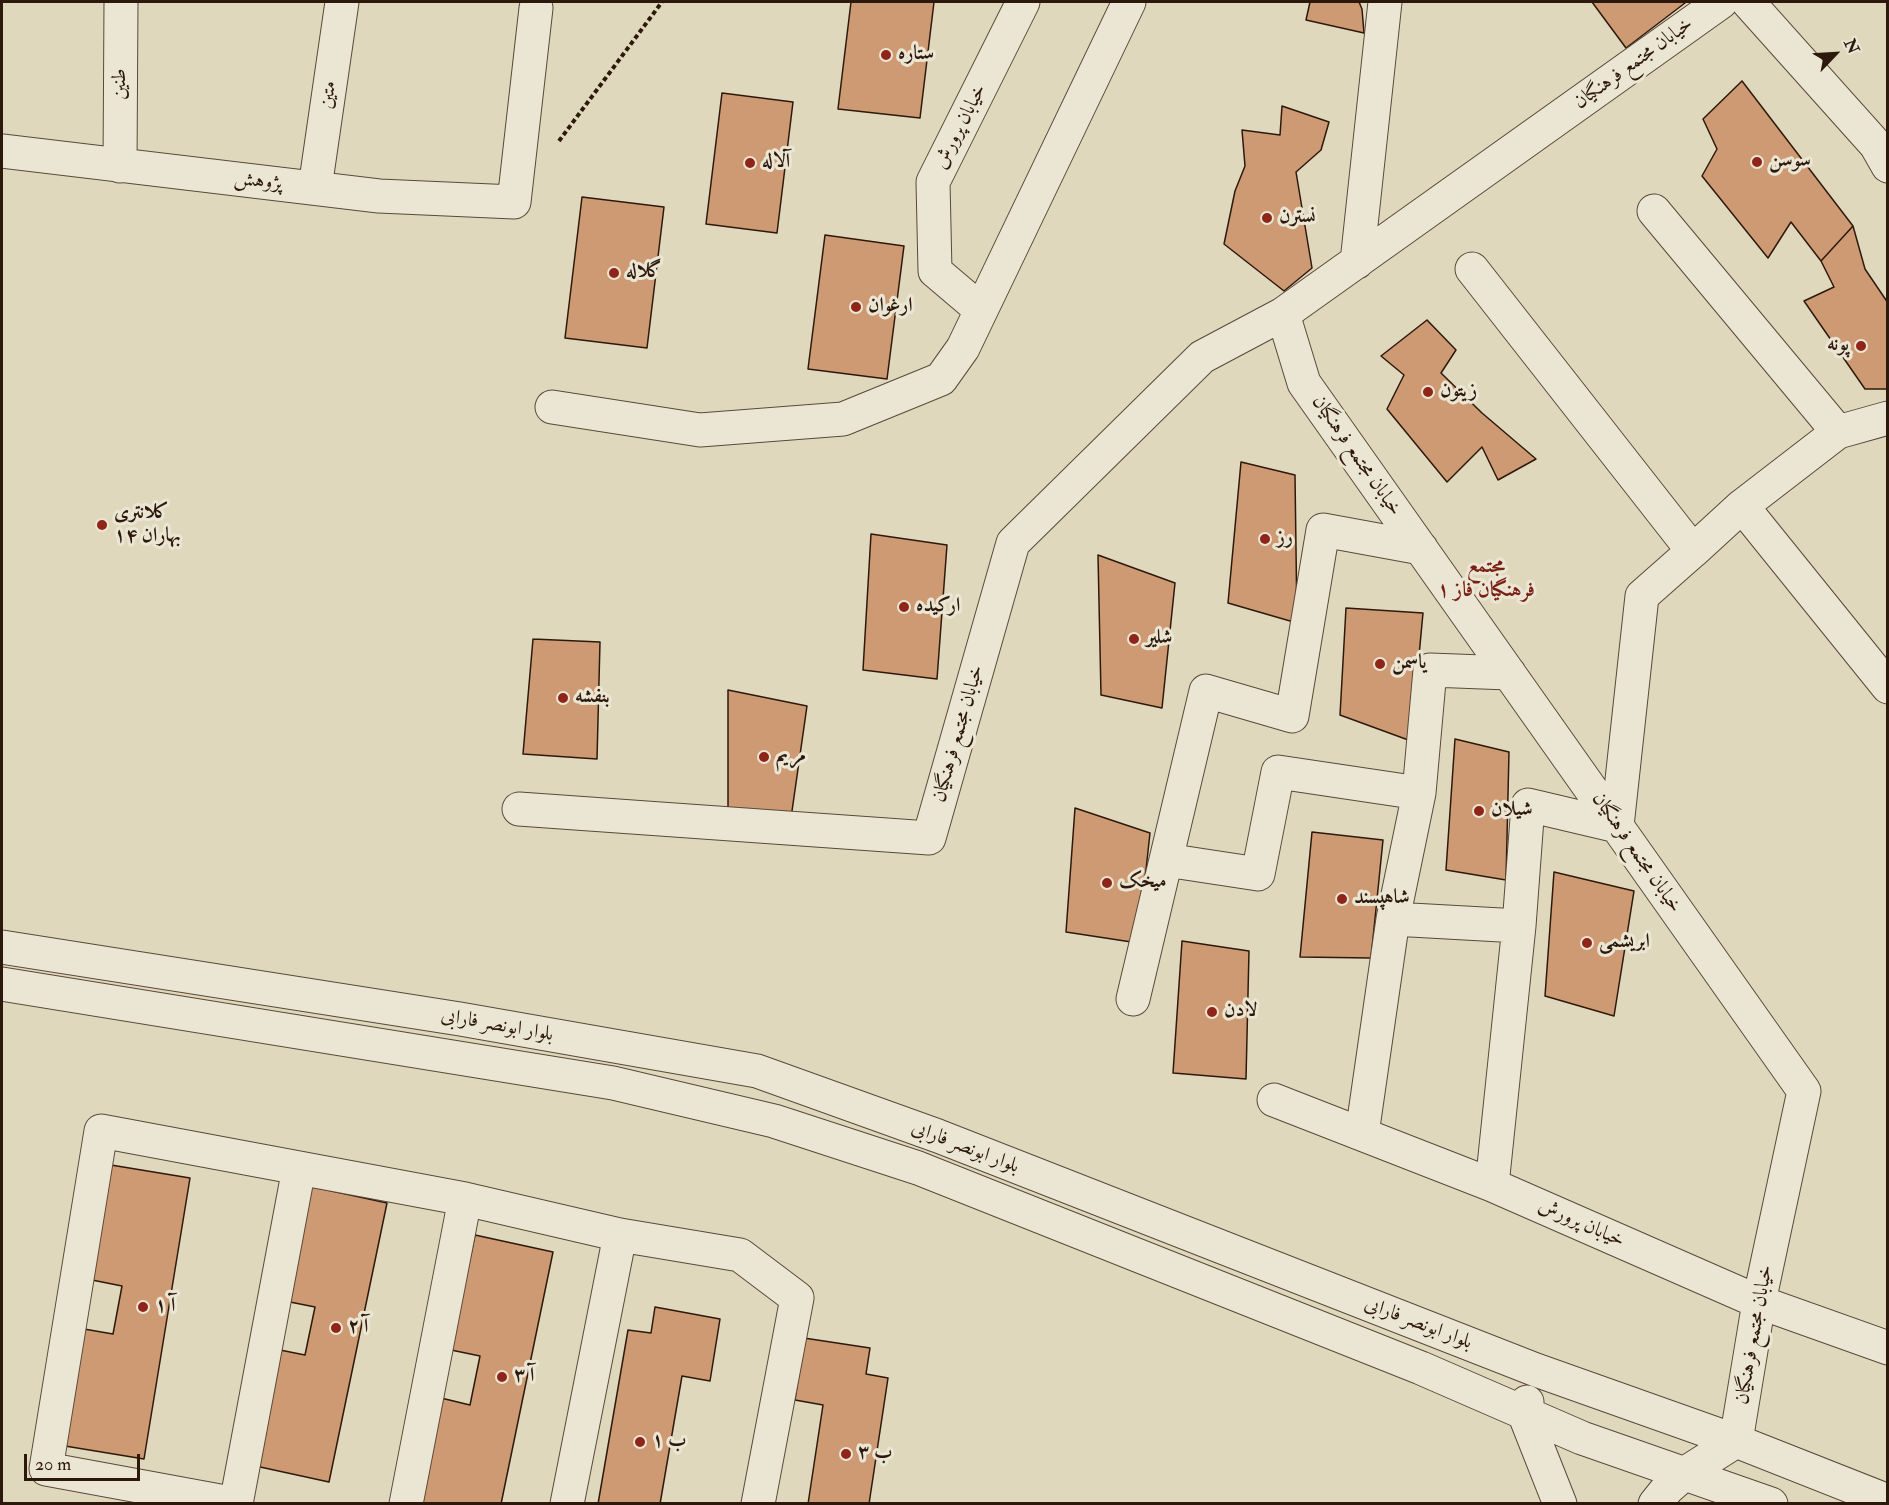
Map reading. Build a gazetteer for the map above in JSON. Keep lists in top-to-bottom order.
{
  "streets": {
    "street": [
      "خیابان مجتمع فرهنگیان",
      "طنین",
      "متین",
      "خیابان پرورش",
      "پژوهش",
      "بلوار ابونصر فارابی"
    ]
  },
  "crossings": [
    ["خیابان مجتمع فرهنگیان", "خیابان پرورش"],
    ["خیابان مجتمع فرهنگیان", "بلوار ابونصر فارابی"],
    ["طنین", "پژوهش"],
    ["متین", "پژوهش"]
  ],
  "districts": ["مجتمع فرهنگیان فاز ۱"],
  "places": [
    "ستاره",
    "سوسن",
    "آلاله",
    "نسترن",
    "گلاله",
    "ارغوان",
    "پونه",
    "زیتون",
    "کلانتری ۱۴ بهاران",
    "رز",
    "ارکیده",
    "شلیر",
    "یاسمن",
    "بنفشه",
    "مریم",
    "شیلان",
    "میخک",
    "شاهپسند",
    "ابریشمی",
    "لادن",
    "آ ۱",
    "آ ۲",
    "آ ۳",
    "ب ۱",
    "ب ۳"
  ],
  "scale_bar": "20 m",
  "north": "top right"
}
